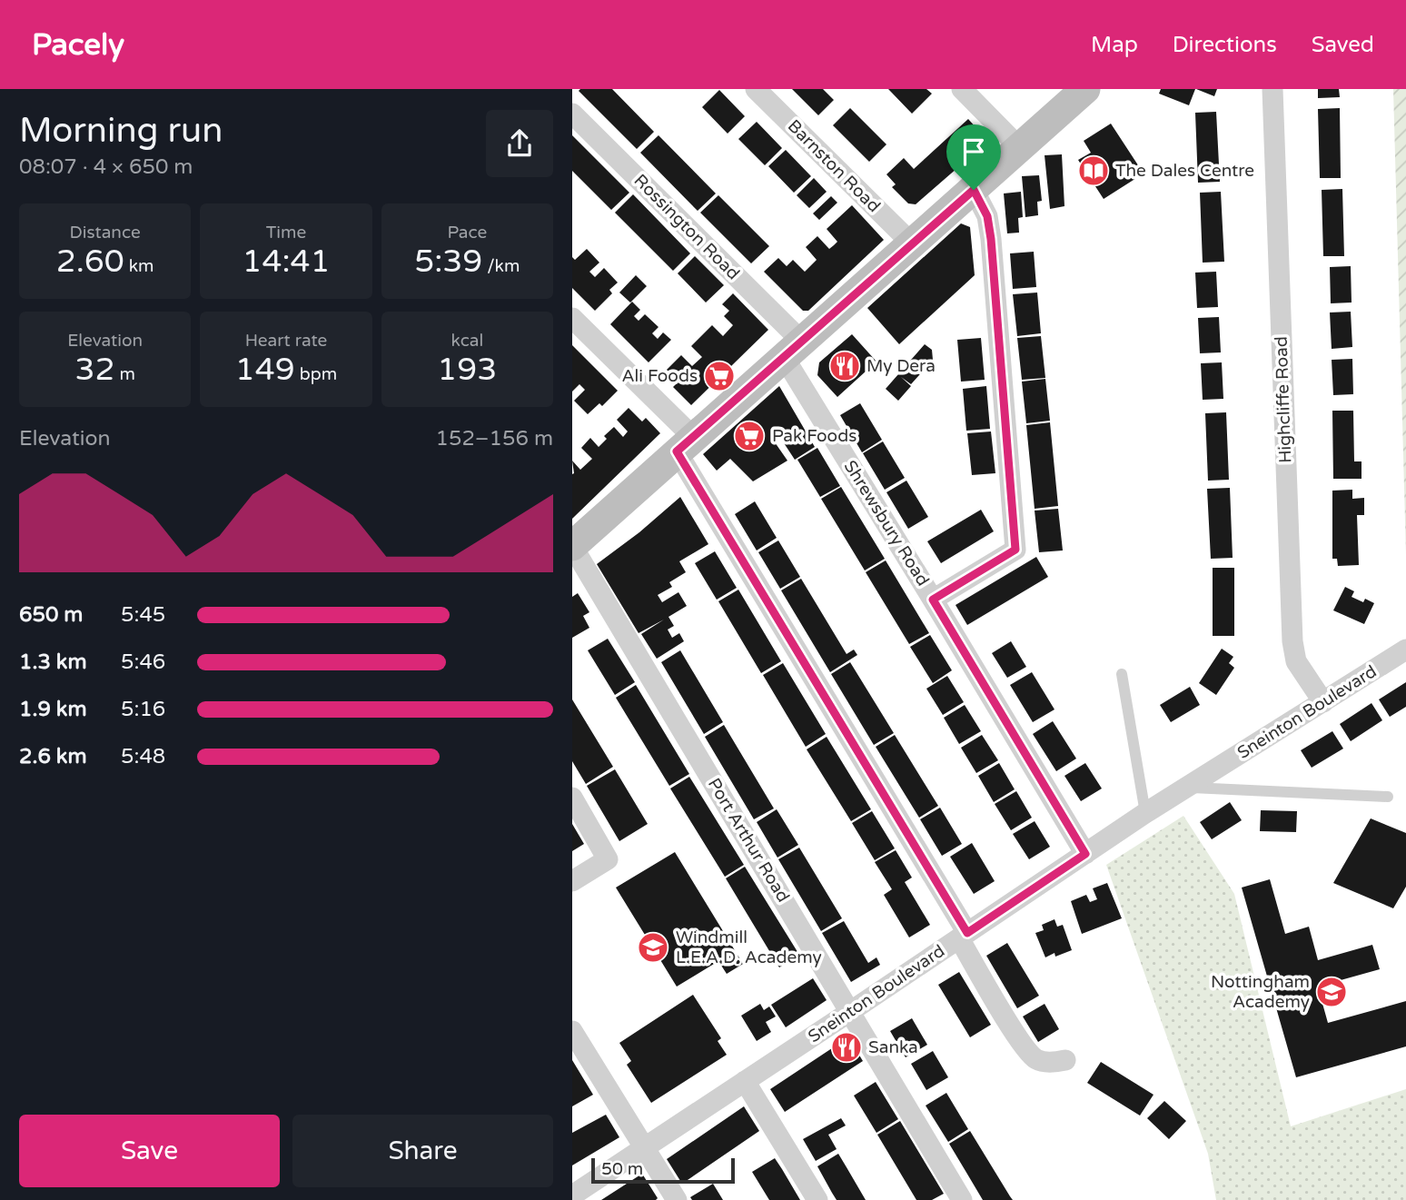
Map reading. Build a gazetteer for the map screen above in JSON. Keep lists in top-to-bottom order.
{
  "streets": {
    "street": [
      "Barnston Road",
      "Rossington Road",
      "Highcliffe Road",
      "Shrewsbury Road",
      "Sneinton Boulevard",
      "Port Arthur Road"
    ]
  },
  "crossings": [
    ["Rossington Road", "Shrewsbury Road"],
    ["Highcliffe Road", "Sneinton Boulevard"],
    ["Shrewsbury Road", "Sneinton Boulevard"],
    ["Sneinton Boulevard", "Port Arthur Road"]
  ],
  "places": {
    "library": ["The Dales Centre"],
    "restaurant": ["My Dera", "Sanka"],
    "supermarket": ["Ali Foods", "Pak Foods"],
    "school or university": ["Windmill L.E.A.D. Academy", "Nottingham Academy"]
  },
  "scale_bar": "50 m",
  "page": {
    "header": "Pacely",
    "nav": ["Map", "Directions", "Saved"],
    "heading": ["Morning run", "08:07 · 4 × 650 m"],
    "stats": [
      ["Distance", "2.60 km"],
      ["Time", "14:41"],
      ["Pace", "5:39 /km"],
      ["Elevation", "32 m"],
      ["Heart rate", "149 bpm"],
      ["kcal", "193"]
    ],
    "chart": ["Elevation", "152–156 m"],
    "list": [
      {
        "name": "650 m",
        "note": "5:45"
      },
      {
        "name": "1.3 km",
        "note": "5:46"
      },
      {
        "name": "1.9 km",
        "note": "5:16"
      },
      {
        "name": "2.6 km",
        "note": "5:48"
      }
    ],
    "buttons": ["Save", "Share"],
    "scale": "50 m"
  }
}
